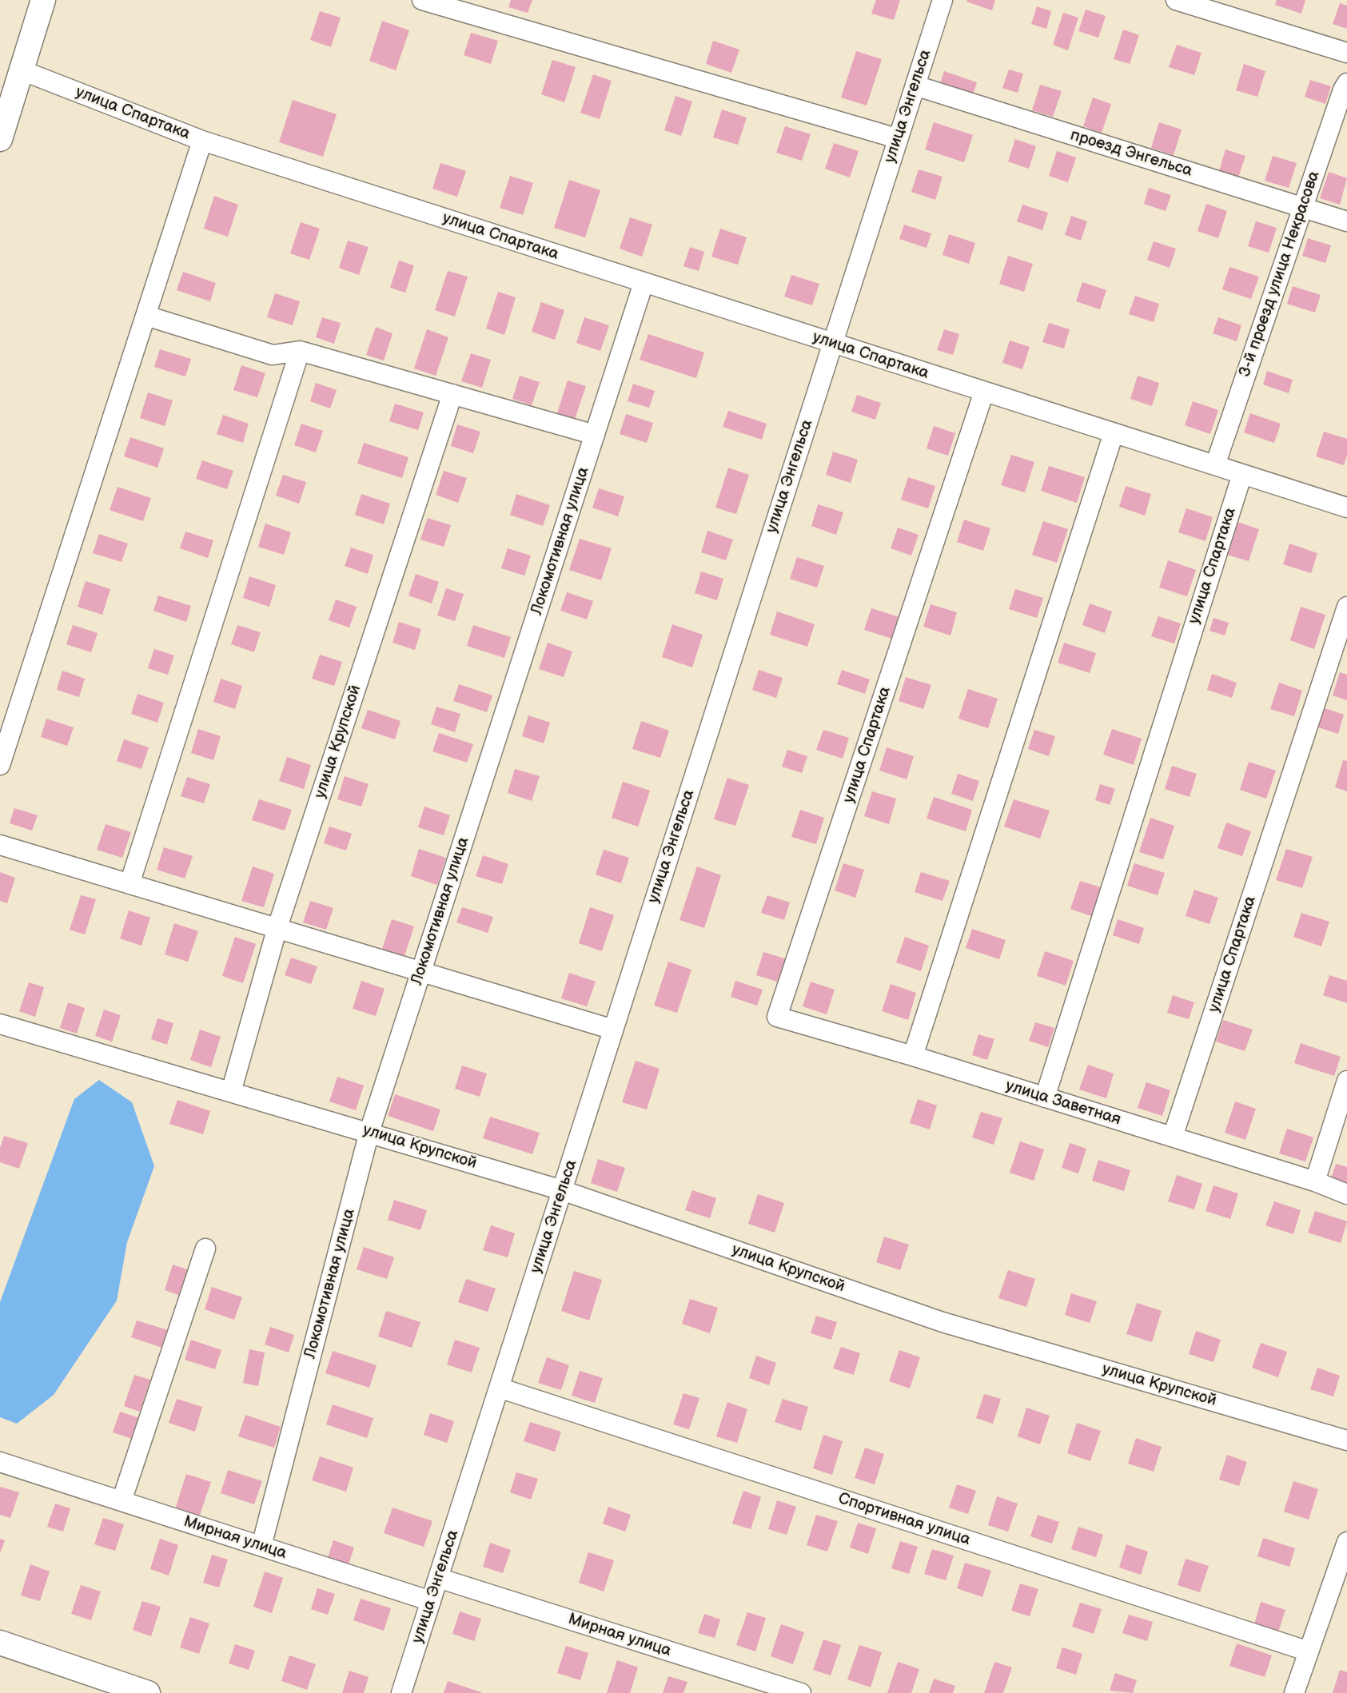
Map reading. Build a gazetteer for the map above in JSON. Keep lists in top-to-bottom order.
{
  "streets": {
    "street": [
      "улица Энгельса",
      "улица Спартака",
      "проезд Энгельса",
      "3-й проезд улица Некрасова",
      "Локомотивная улица",
      "улица Крупской",
      "улица Заветная",
      "Спортивная улица",
      "Мирная улица"
    ]
  },
  "crossings": [
    ["улица Энгельса", "улица Спартака"],
    ["улица Энгельса", "проезд Энгельса"],
    ["улица Энгельса", "улица Крупской"],
    ["улица Энгельса", "Спортивная улица"],
    ["улица Энгельса", "Мирная улица"],
    ["улица Спартака", "3-й проезд улица Некрасова"],
    ["улица Спартака", "Локомотивная улица"],
    ["улица Спартака", "улица Заветная"],
    ["проезд Энгельса", "3-й проезд улица Некрасова"],
    ["Локомотивная улица", "улица Крупской"],
    ["Локомотивная улица", "Мирная улица"]
  ]
}
